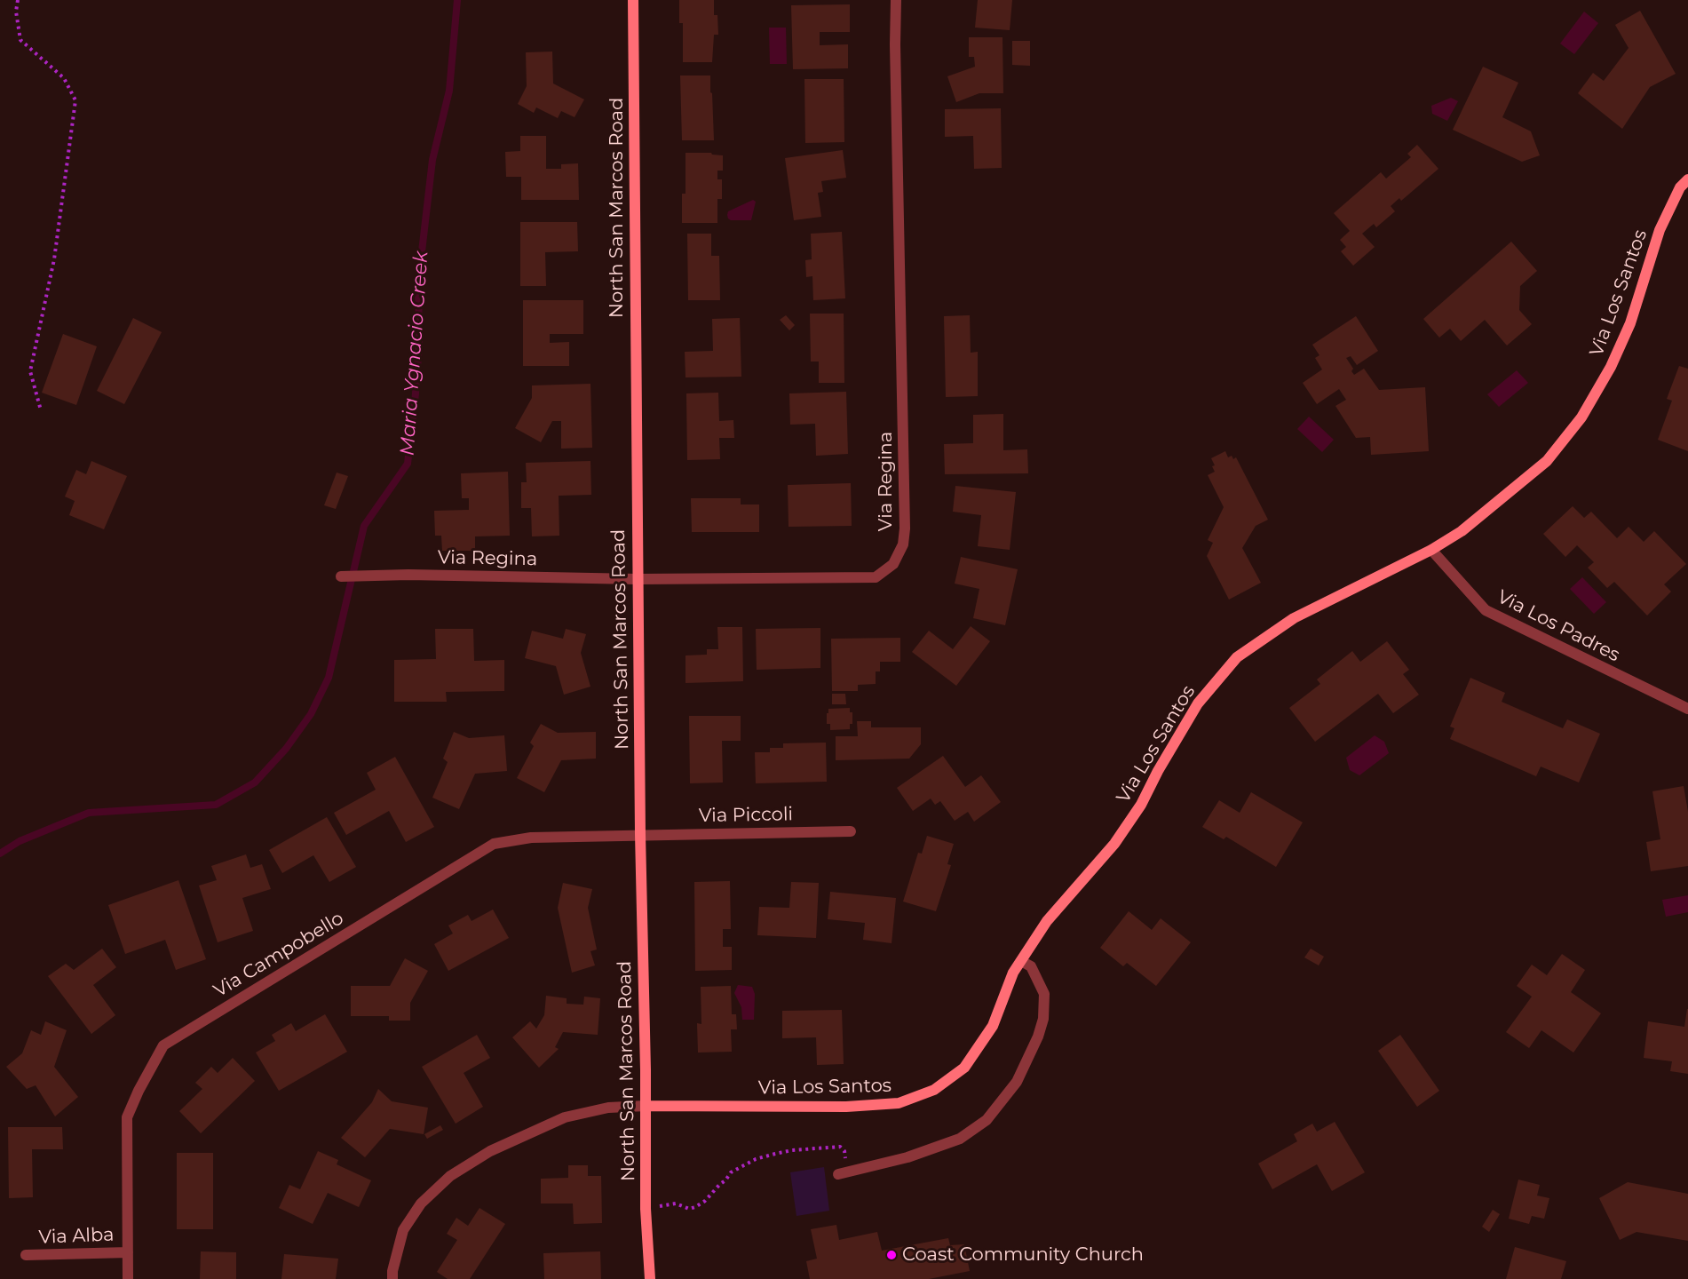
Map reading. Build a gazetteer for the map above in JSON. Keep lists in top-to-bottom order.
{
  "streets": {
    "street": [
      "North San Marcos Road",
      "Via Los Santos",
      "Via Regina",
      "Via Los Padres",
      "Via Piccoli",
      "Via Campobello",
      "Via Alba"
    ]
  },
  "crossings": [
    ["North San Marcos Road", "Via Los Santos"],
    ["North San Marcos Road", "Via Regina"],
    ["North San Marcos Road", "Via Piccoli"],
    ["North San Marcos Road", "Via Campobello"],
    ["Via Los Santos", "Via Los Padres"],
    ["Via Piccoli", "Via Campobello"],
    ["Via Campobello", "Via Alba"]
  ],
  "water": ["Maria Ygnacio Creek"],
  "places": ["Coast Community Church"]
}
